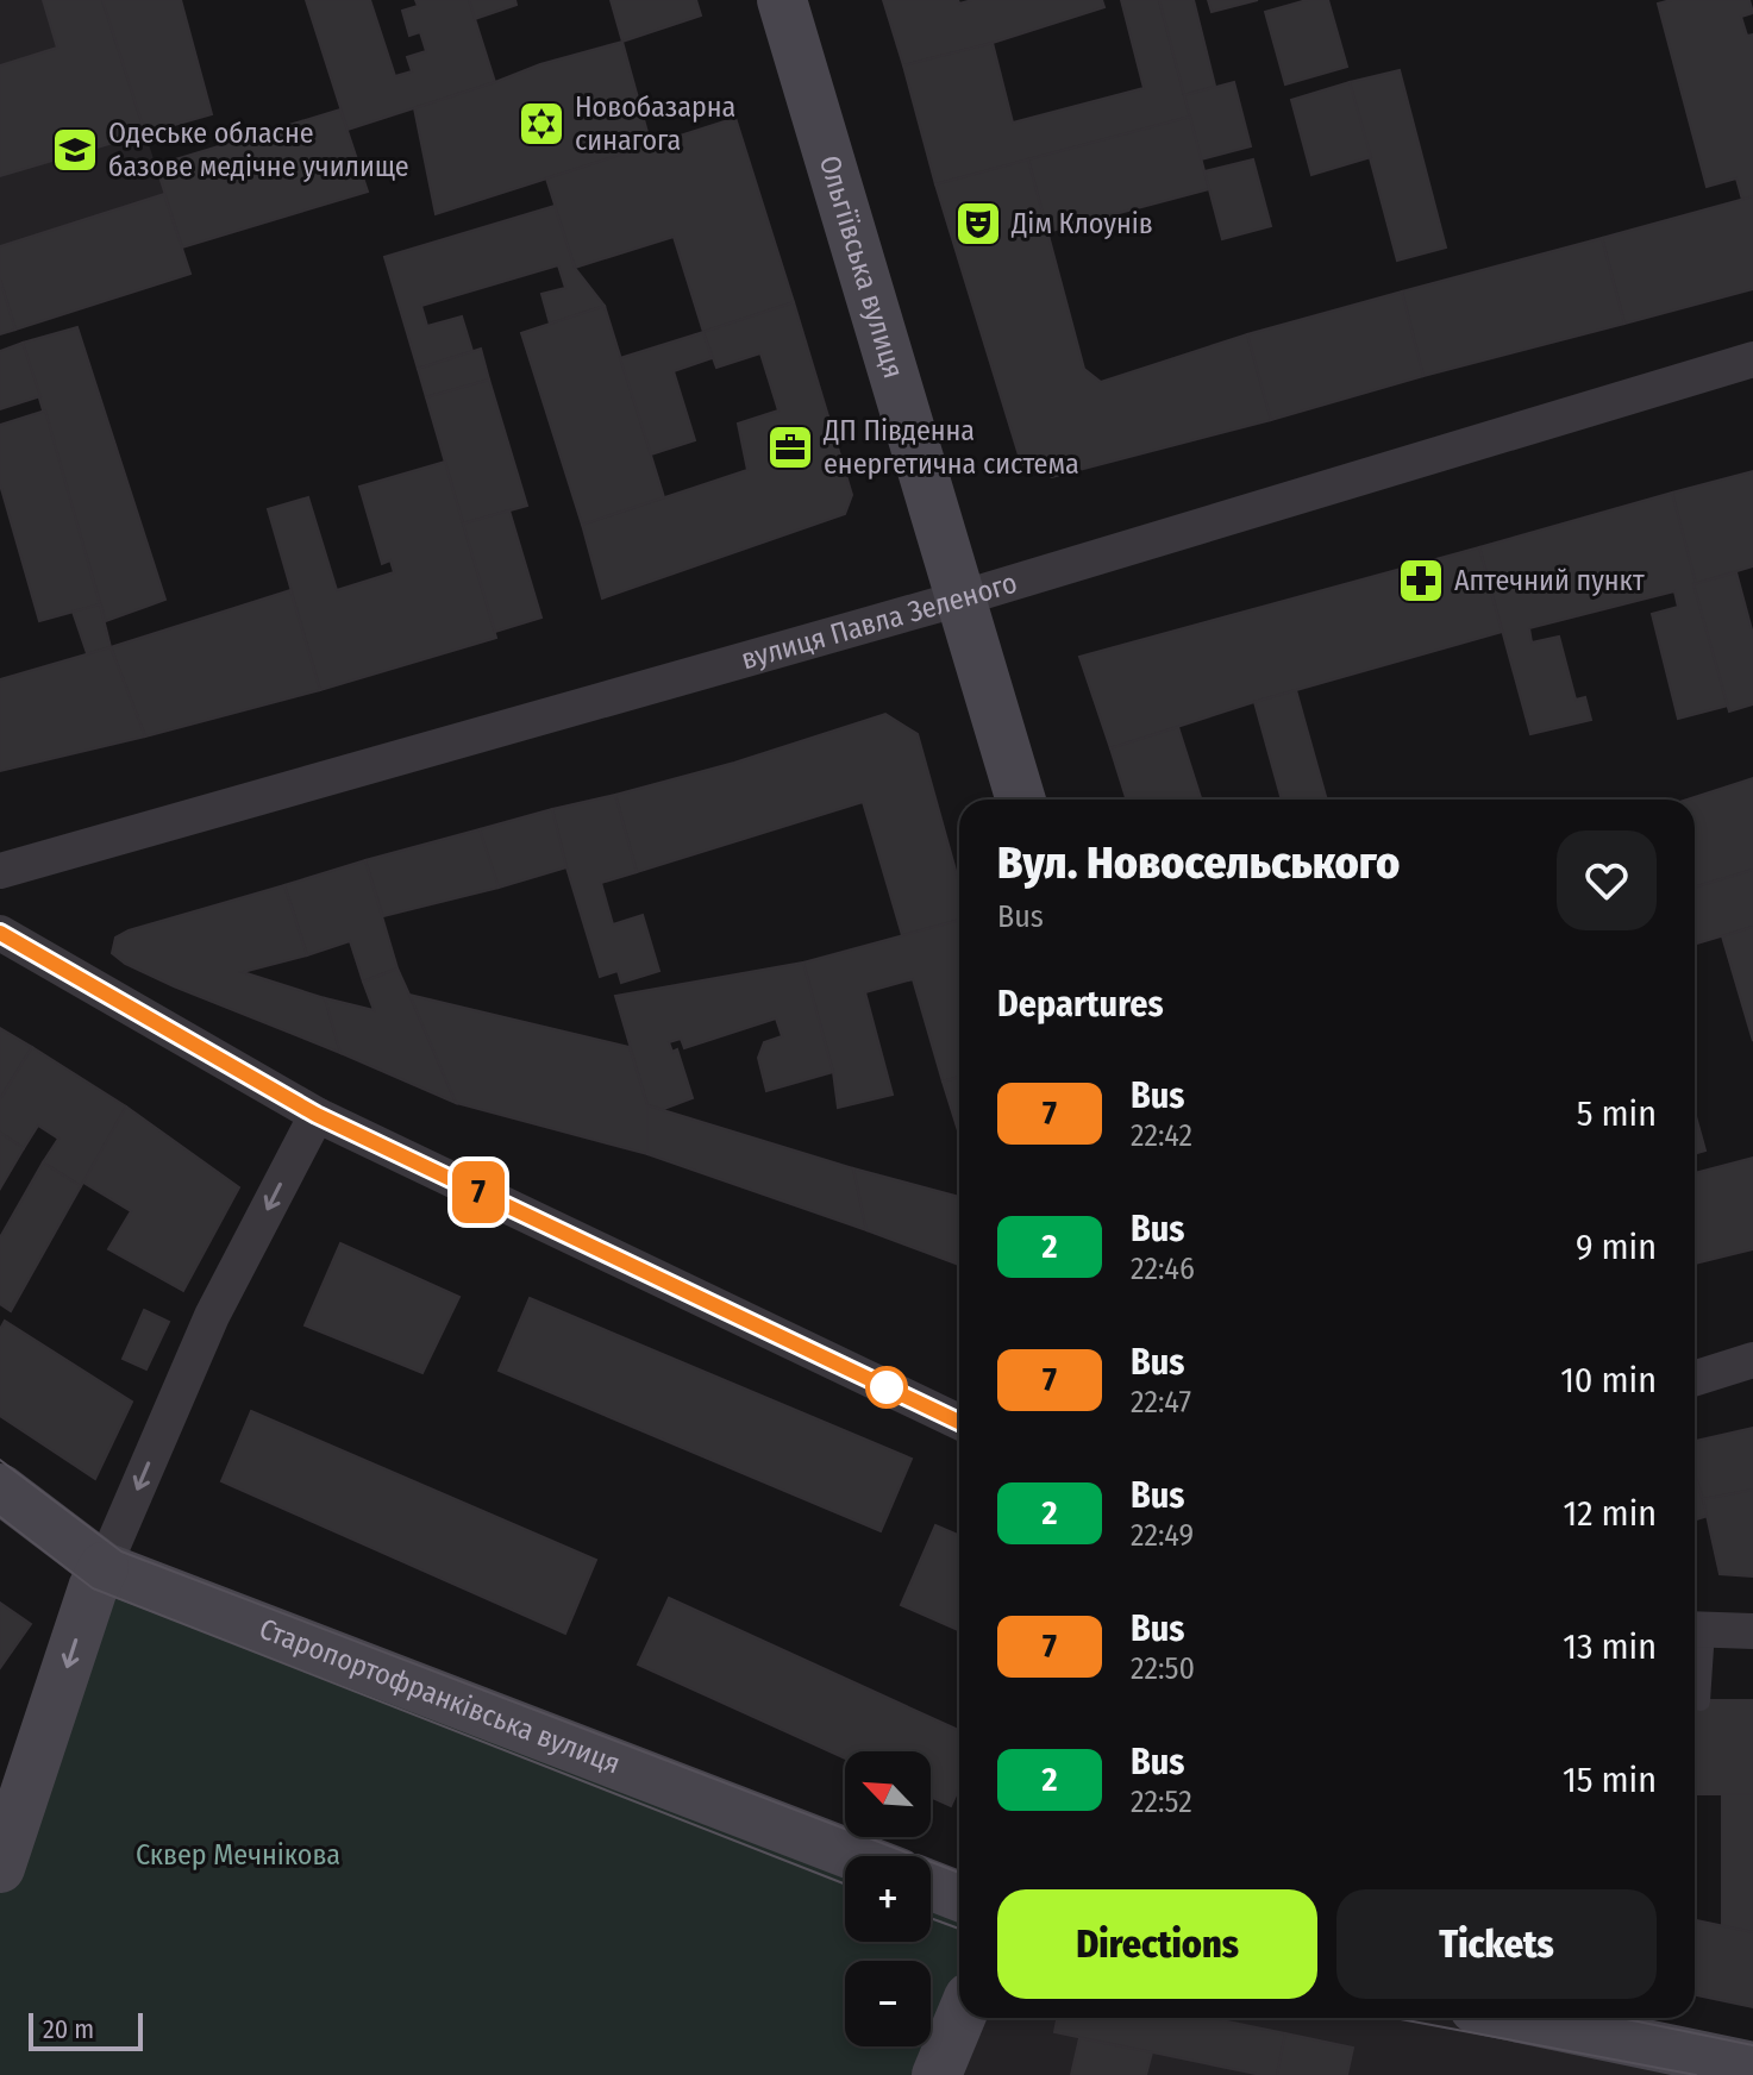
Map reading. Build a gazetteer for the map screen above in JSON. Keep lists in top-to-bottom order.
{
  "streets": {
    "main road": ["Ольгіївська вулиця", "Старопортофранківська вулиця"],
    "street": ["вулиця Павла Зеленого"]
  },
  "crossings": [
    ["Ольгіївська вулиця", "вулиця Павла Зеленого"]
  ],
  "parks": ["Сквер Мечнікова"],
  "places": {
    "synagogue": ["Новобазарна синагога"],
    "school or university": ["Одеське обласне базове медічне училище"],
    "theatre": ["Дім Клоунів"],
    "office": ["ДП Південна енергетична система"],
    "pharmacy": ["Аптечний пункт"]
  },
  "lines": ["bus line 7"],
  "scale_bar": "20 m",
  "north": "top left",
  "page": {
    "on_map": "7",
    "heading": [
      ["Вул. Новосельського", "Bus"],
      "Departures"
    ],
    "list": [
      {
        "mark": "7",
        "name": "Bus",
        "note": "22:42",
        "value": "5 min"
      },
      {
        "mark": "2",
        "name": "Bus",
        "note": "22:46",
        "value": "9 min"
      },
      {
        "mark": "7",
        "name": "Bus",
        "note": "22:47",
        "value": "10 min"
      },
      {
        "mark": "2",
        "name": "Bus",
        "note": "22:49",
        "value": "12 min"
      },
      {
        "mark": "7",
        "name": "Bus",
        "note": "22:50",
        "value": "13 min"
      },
      {
        "mark": "2",
        "name": "Bus",
        "note": "22:52",
        "value": "15 min"
      }
    ],
    "map_buttons": ["+", "−"],
    "buttons": ["Directions", "Tickets"],
    "scale": "20 m"
  }
}
